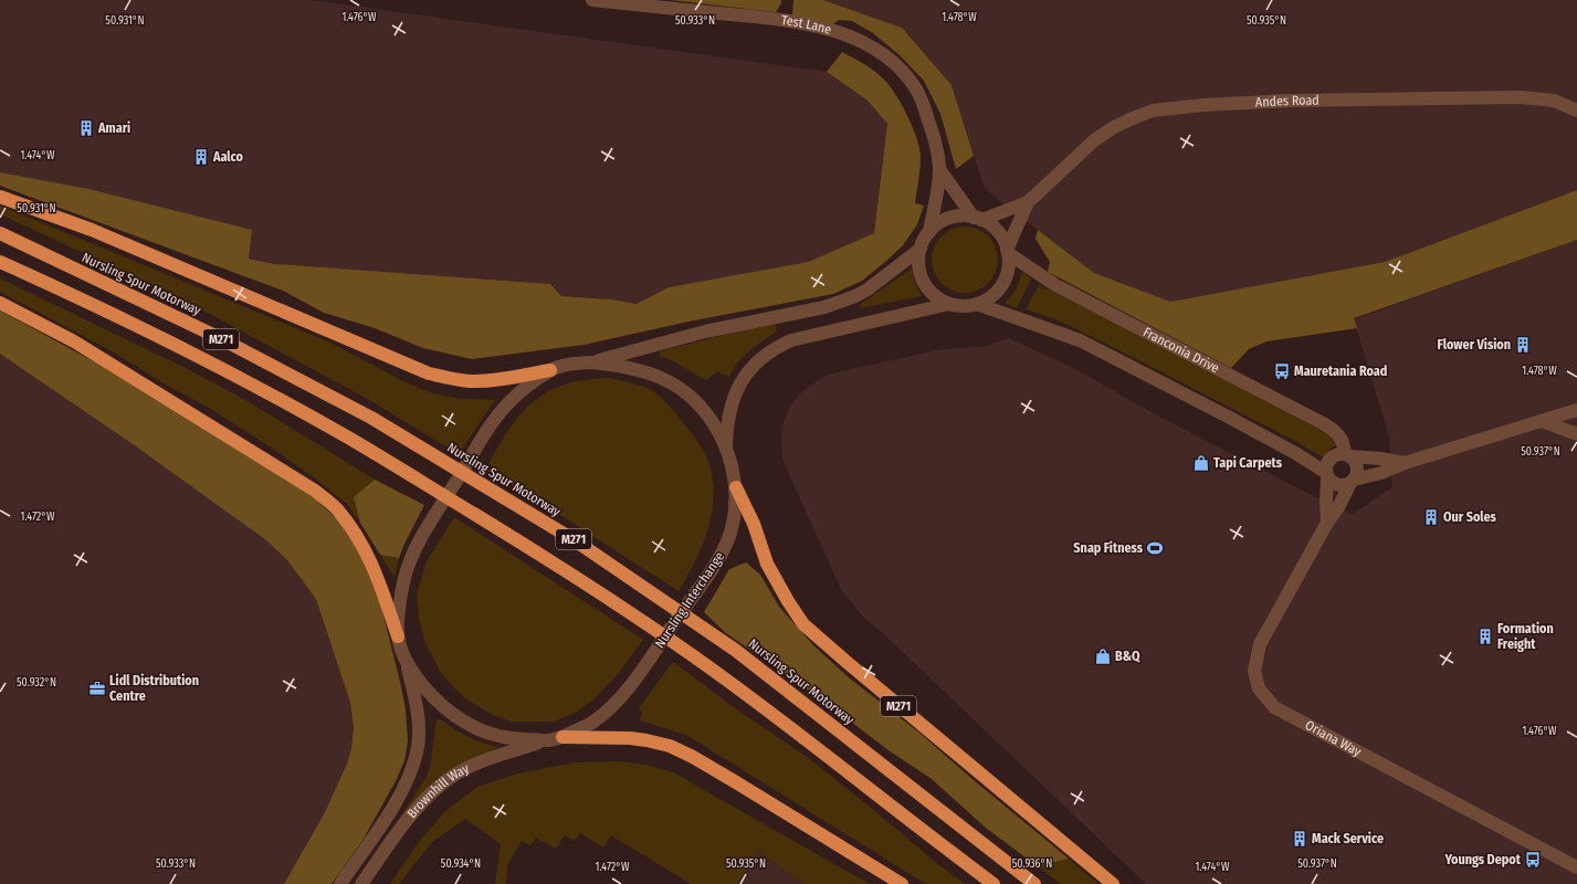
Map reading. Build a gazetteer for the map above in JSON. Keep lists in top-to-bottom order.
{
  "streets": {
    "highway": ["Nursling Spur Motorway", "M271"],
    "street": [
      "Test Lane",
      "Andes Road",
      "Franconia Drive",
      "Nursling Interchange",
      "Oriana Way",
      "Brownhill Way"
    ]
  },
  "crossings": [
    ["Test Lane", "Andes Road"],
    ["Test Lane", "Franconia Drive"],
    ["Andes Road", "Franconia Drive"],
    ["M271", "Nursling Interchange"],
    ["Franconia Drive", "Oriana Way"],
    ["Nursling Interchange", "Brownhill Way"]
  ],
  "places": {
    "building": [
      "Amari",
      "Aalco",
      "Flower Vision",
      "Our Soles",
      "Formation Freight",
      "Mack Service"
    ],
    "bus stop": ["Mauretania Road", "Youngs Depot"],
    "shop": ["Tapi Carpets", "B&Q"],
    "sports": ["Snap Fitness"],
    "office": ["Lidl Distribution Centre"]
  },
  "coordinates": [
    "1.476°W",
    "1.478°W",
    "50.931°N",
    "50.933°N",
    "50.935°N",
    "1.474°W",
    "50.937°N",
    "1.472°W",
    "50.932°N",
    "50.934°N",
    "50.936°N"
  ]
}
